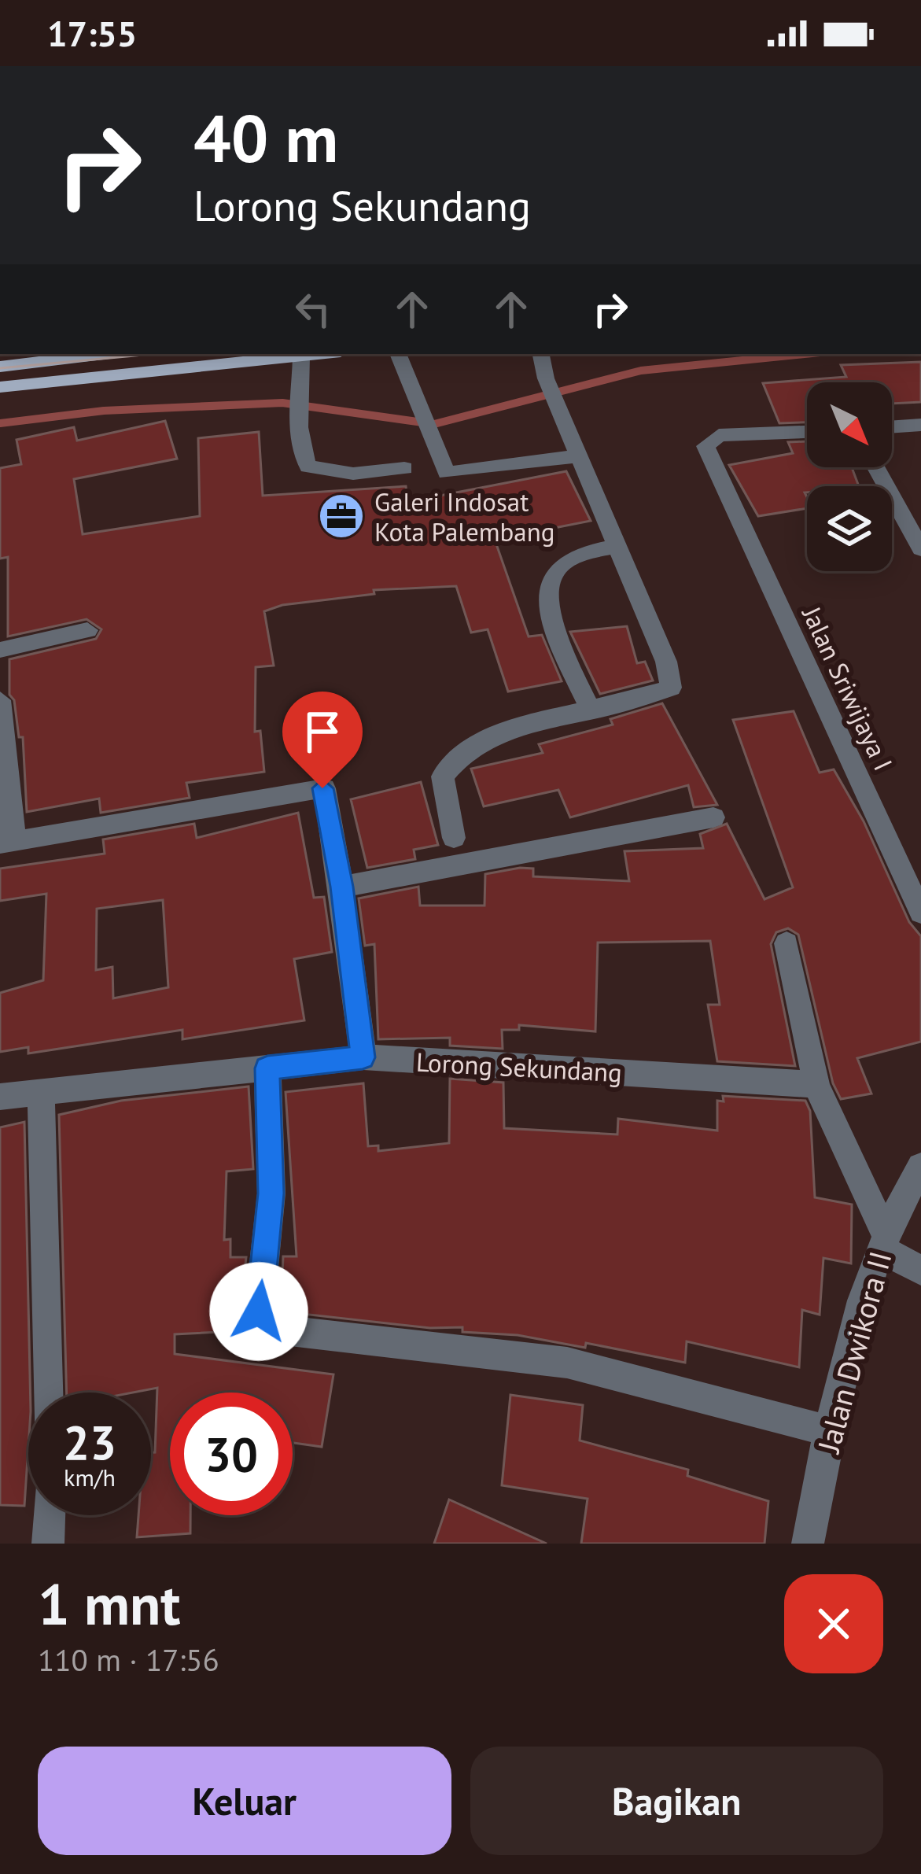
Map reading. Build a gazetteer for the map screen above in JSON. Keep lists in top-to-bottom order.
{
  "streets": {
    "street": ["Jalan Sriwijaya I", "Lorong Sekundang", "Jalan Dwikora II"]
  },
  "places": {
    "office": ["Galeri Indosat Kota Palembang"]
  },
  "north": "bottom right",
  "page": {
    "status": "17:55",
    "turn": ["40 m", "Lorong Sekundang"],
    "speed": "23 km/h",
    "limit": "30",
    "heading": ["1 mnt", "110 m · 17:56"],
    "buttons": ["Keluar", "Bagikan"]
  }
}
